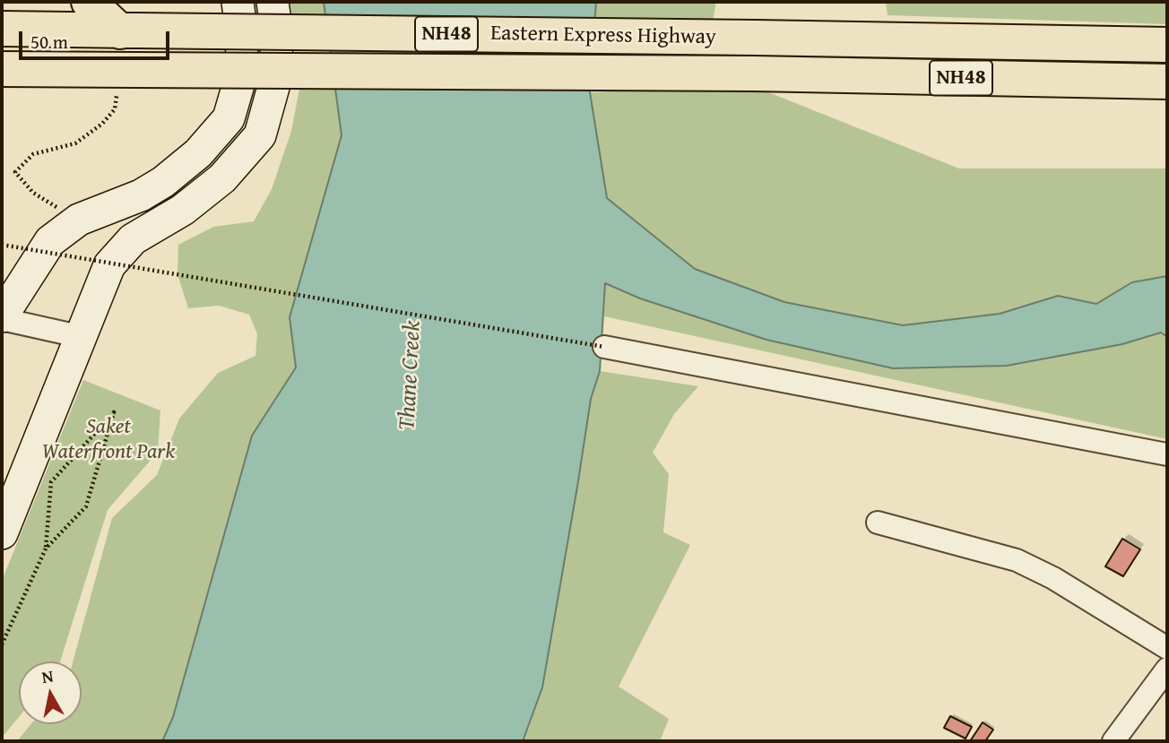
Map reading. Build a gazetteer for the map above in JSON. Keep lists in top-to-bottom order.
{
  "streets": {
    "highway": ["NH48", "Eastern Express Highway"]
  },
  "water": ["Thane Creek"],
  "parks": ["Saket Waterfront Park"],
  "scale_bar": "50 m",
  "north": "top"
}
